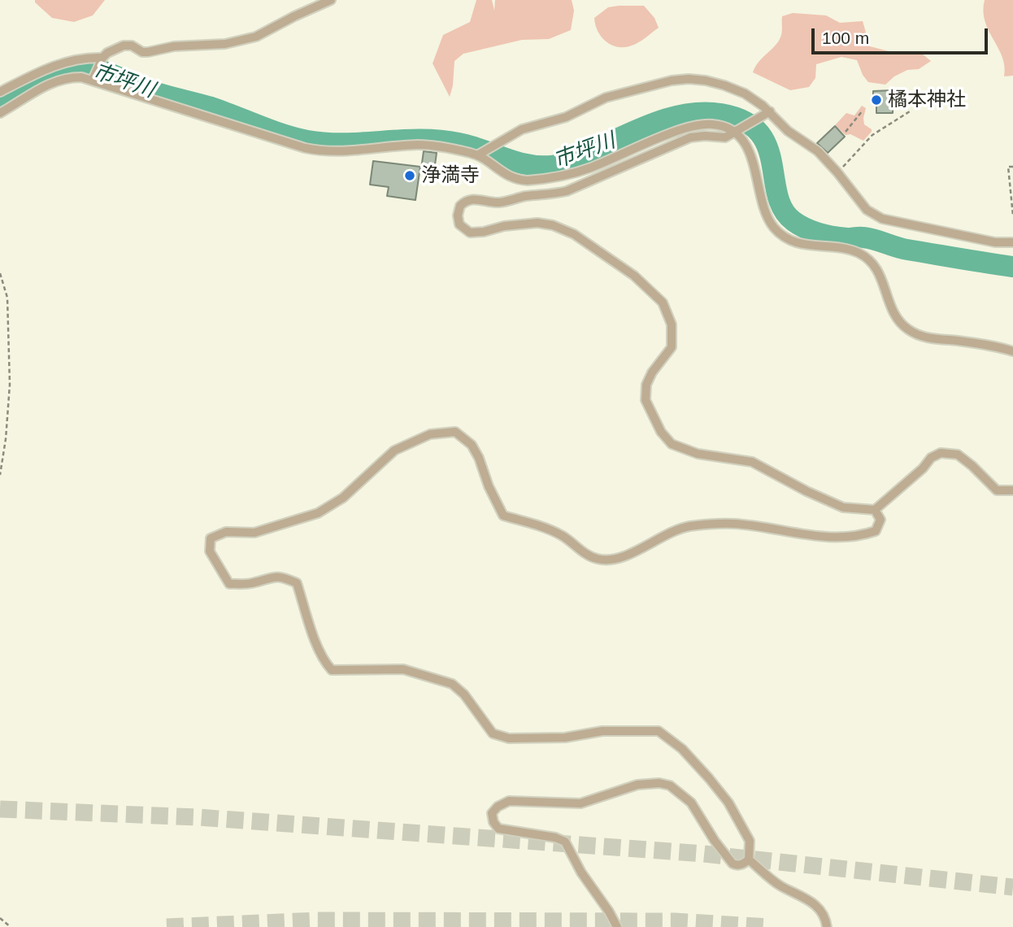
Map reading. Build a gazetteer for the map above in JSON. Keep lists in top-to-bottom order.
{
  "water": ["市坪川"],
  "places": ["橘本神社", "浄満寺"],
  "scale_bar": "100 m"
}
